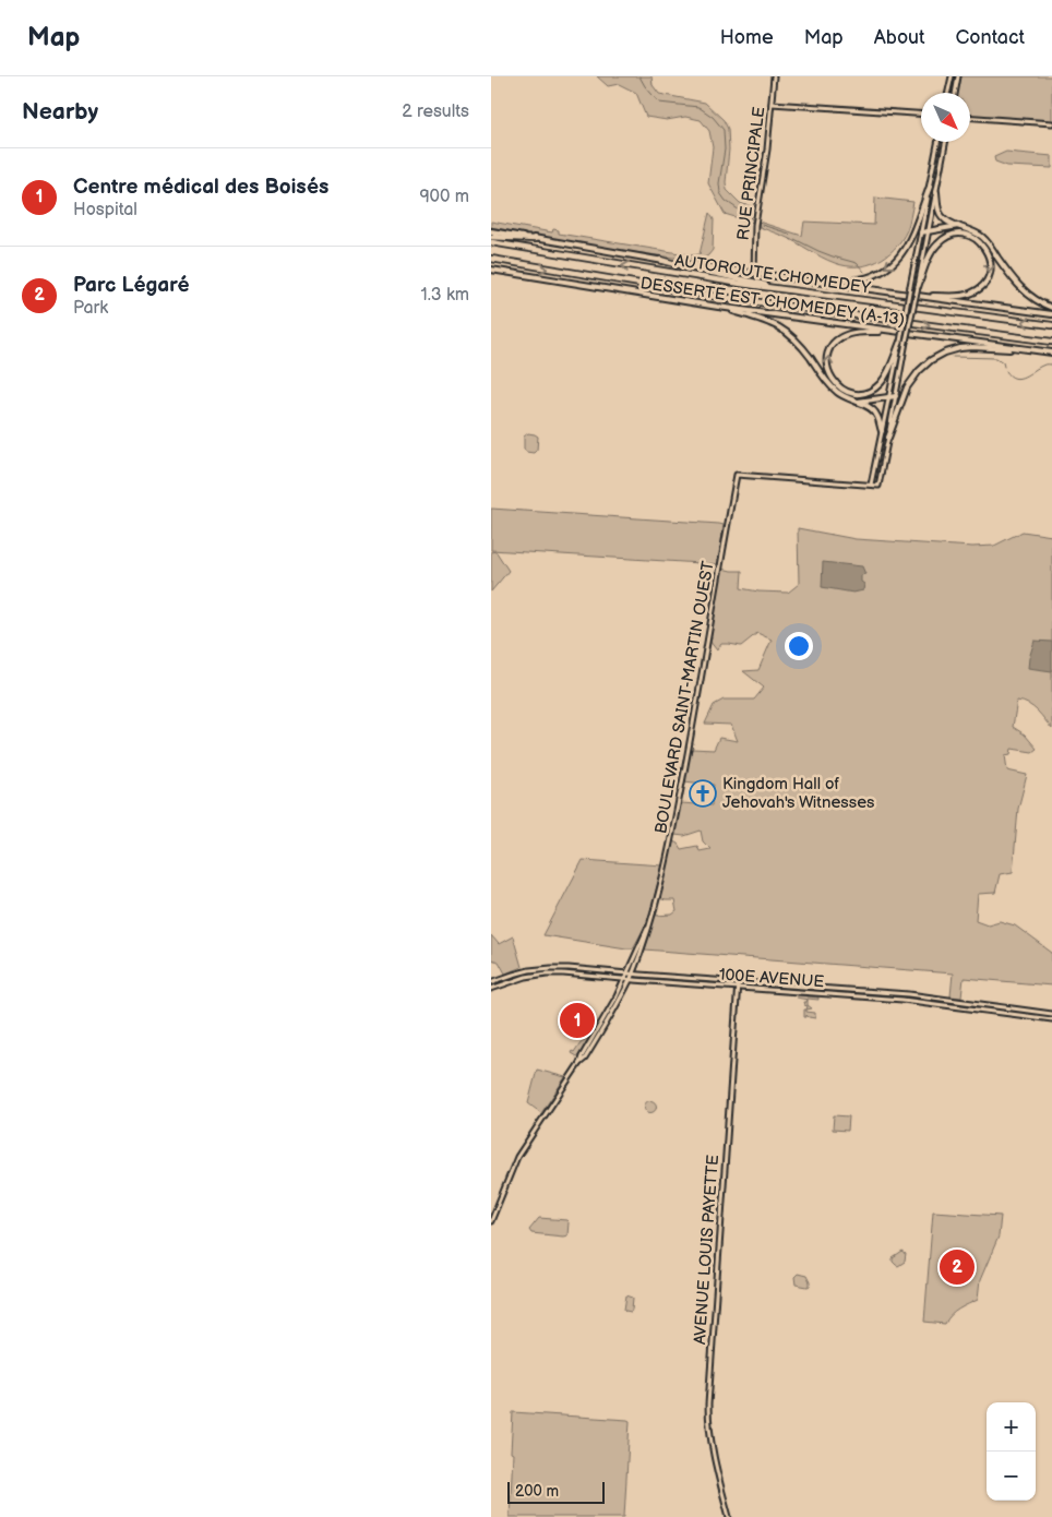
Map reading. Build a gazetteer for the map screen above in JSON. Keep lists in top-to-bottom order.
{
  "streets": {
    "highway": ["AUTOROUTE CHOMEDEY"],
    "main road": ["DESSERTE EST CHOMEDEY (A-13)"],
    "street": [
      "RUE PRINCIPALE",
      "BOULEVARD SAINT-MARTIN OUEST",
      "100E AVENUE",
      "AVENUE LOUIS PAYETTE"
    ]
  },
  "crossings": [
    ["BOULEVARD SAINT-MARTIN OUEST", "100E AVENUE"],
    ["100E AVENUE", "AVENUE LOUIS PAYETTE"]
  ],
  "places": {
    "church": ["Kingdom Hall of Jehovah's Witnesses"]
  },
  "scale_bar": "200 m",
  "north": "bottom right",
  "page": {
    "header": "Map",
    "nav": [
      "Home",
      "Map",
      "About",
      "Contact"
    ],
    "heading": ["Nearby", "2 results"],
    "list": [
      {
        "mark": "1",
        "name": "Centre médical des Boisés",
        "note": "Hospital",
        "value": "900 m"
      },
      {
        "mark": "2",
        "name": "Parc Légaré",
        "note": "Park",
        "value": "1.3 km"
      }
    ],
    "pins": ["1", "2"],
    "map_buttons": ["+", "−"],
    "scale": "200 m"
  }
}
